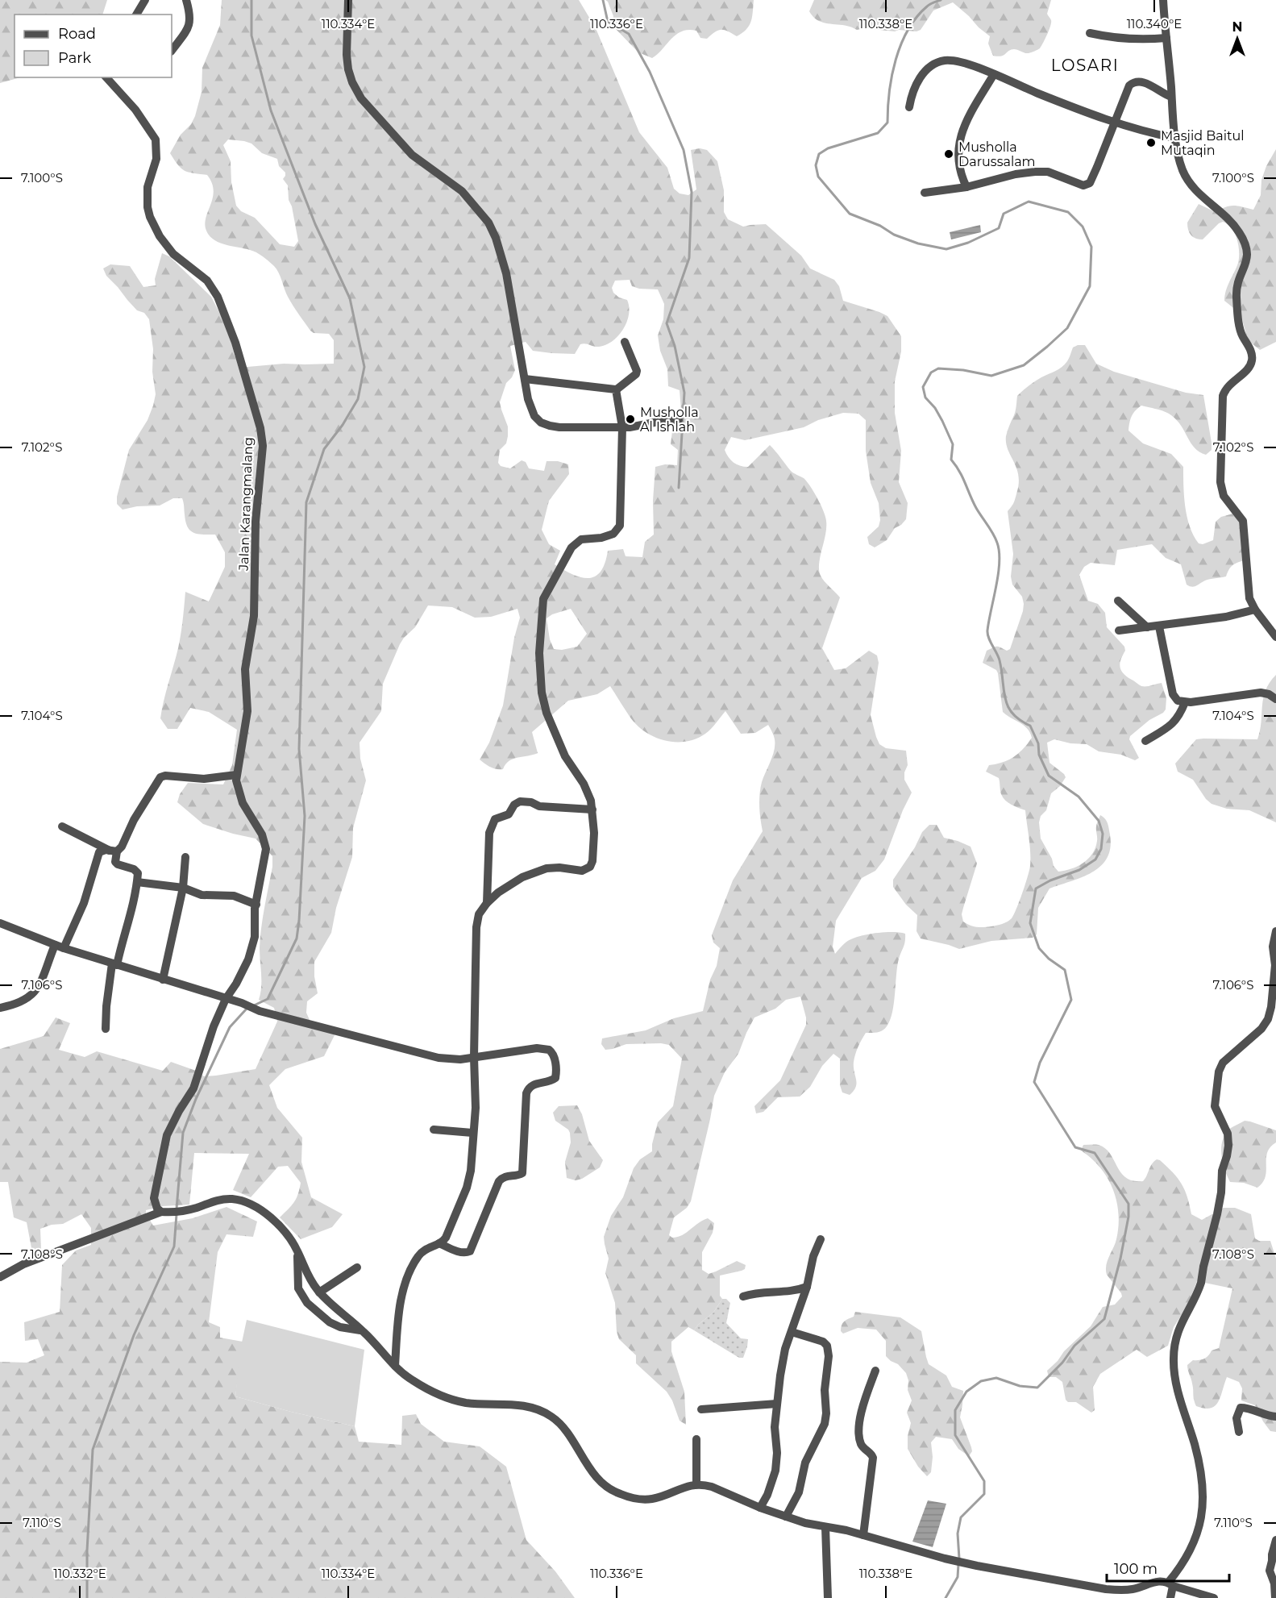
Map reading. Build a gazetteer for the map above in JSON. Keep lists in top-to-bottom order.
{
  "streets": {
    "street": ["Jalan Karangmalang"]
  },
  "districts": ["LOSARI"],
  "places": ["Masjid Baitul Mutaqin", "Musholla Darussalam", "Musholla Al Ishlah"],
  "legend": ["Road", "Park"],
  "scale_bar": "100 m",
  "north": "top",
  "coordinates": [
    "110.334°E",
    "110.336°E",
    "110.338°E",
    "110.340°E",
    "7.100°S",
    "7.102°S",
    "7.104°S",
    "7.106°S",
    "7.108°S",
    "7.110°S",
    "110.332°E"
  ]
}
